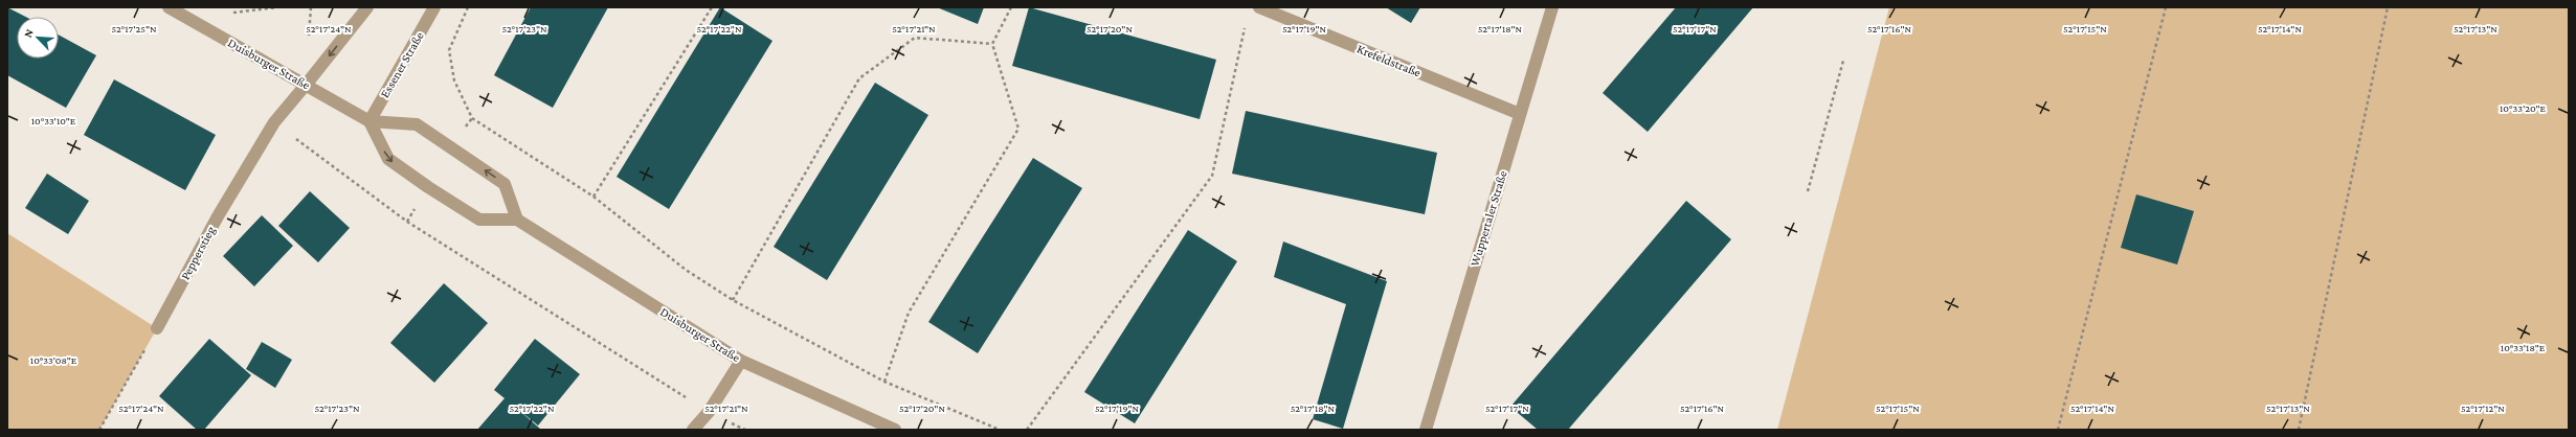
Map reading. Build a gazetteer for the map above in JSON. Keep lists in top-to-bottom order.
{
  "streets": {
    "street": [
      "Krefeldstraße",
      "Duisburger Straße",
      "Essener Straße",
      "Wuppertaler Straße",
      "Pepperstieg"
    ]
  },
  "crossings": [
    ["Krefeldstraße", "Wuppertaler Straße"],
    ["Duisburger Straße", "Essener Straße"],
    ["Duisburger Straße", "Pepperstieg"]
  ],
  "north": "top left",
  "coordinates": [
    "52°17'25\"N",
    "52°17'24\"N",
    "52°17'23\"N",
    "52°17'22\"N",
    "52°17'21\"N",
    "52°17'20\"N",
    "52°17'19\"N",
    "52°17'18\"N",
    "52°17'17\"N",
    "52°17'16\"N",
    "52°17'15\"N",
    "52°17'14\"N",
    "52°17'13\"N",
    "10°33'20\"E",
    "10°33'10\"E",
    "10°33'18\"E",
    "10°33'08\"E",
    "52°17'12\"N"
  ]
}
